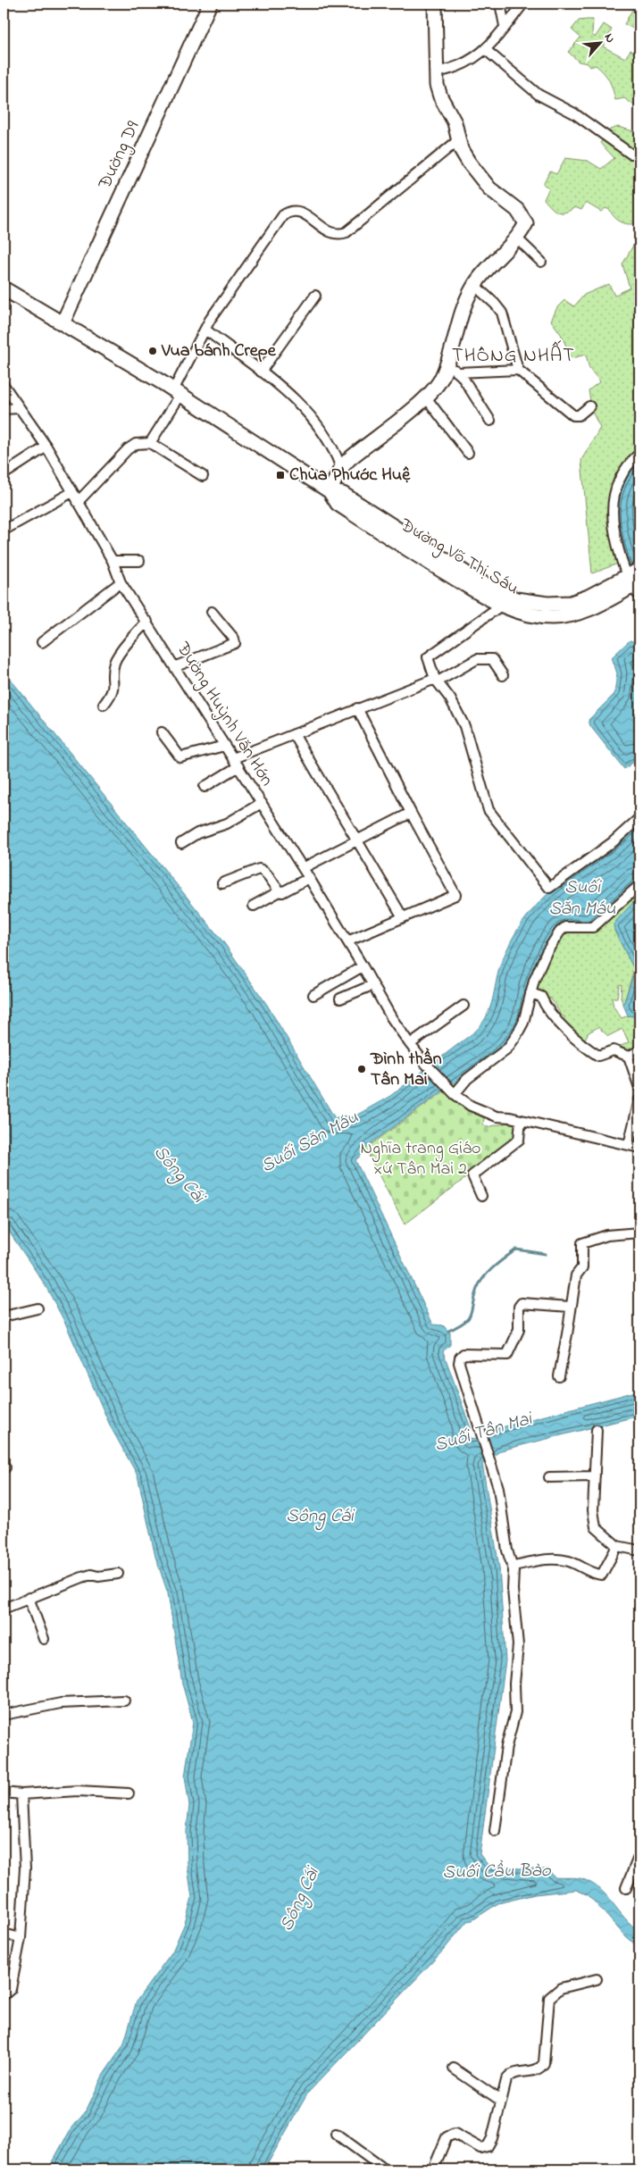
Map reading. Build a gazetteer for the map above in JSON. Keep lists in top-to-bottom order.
{
  "streets": {
    "main road": ["Đường D9", "Đường Võ Thị Sáu"],
    "street": ["Đường Huỳnh Văn Hớn"]
  },
  "crossings": [
    ["Đường D9", "Đường Võ Thị Sáu"]
  ],
  "districts": ["THỐNG NHẤT"],
  "water": [
    "Suối Săn Máu",
    "Sông Cái",
    "Suối Tân Mai",
    "Suối Cầu Bào"
  ],
  "parks": ["Nghĩa trang Giáo xứ Tân Mai 2"],
  "places": {
    "other": ["Vua bánh Crepe", "Đình thần Tân Mai"],
    "transit": ["Chùa Phước Huệ"]
  },
  "north": "top right"
}
